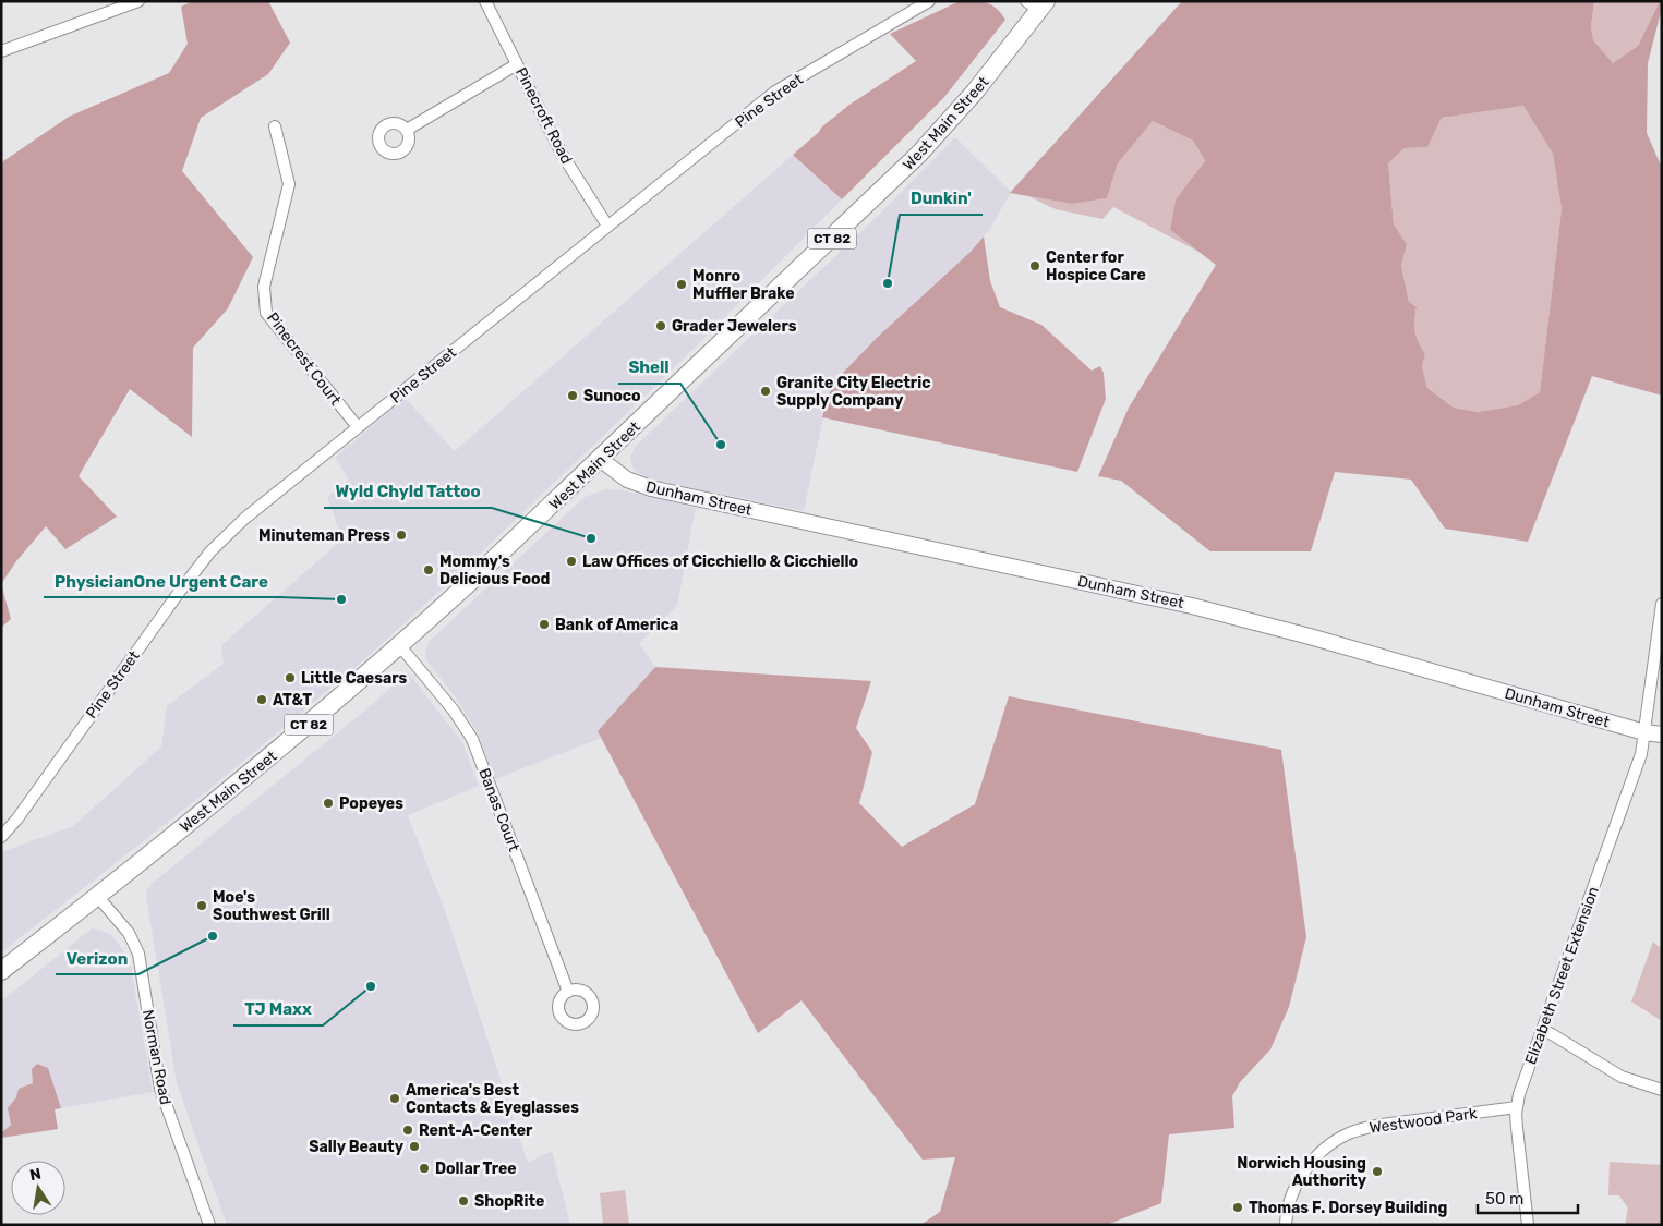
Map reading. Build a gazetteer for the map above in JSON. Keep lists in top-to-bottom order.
{
  "streets": {
    "main road": ["West Main Street", "CT 82"],
    "street": [
      "Pine Street",
      "Pinecroft Road",
      "Pinecrest Court",
      "Dunham Street",
      "Banas Court",
      "Elizabeth Street Extension",
      "Norman Road",
      "Westwood Park"
    ]
  },
  "crossings": [
    ["Pine Street", "Pinecroft Road"],
    ["Pine Street", "Pinecrest Court"],
    ["West Main Street", "Dunham Street"],
    ["West Main Street", "Banas Court"],
    ["West Main Street", "Norman Road"],
    ["Dunham Street", "Elizabeth Street Extension"],
    ["Elizabeth Street Extension", "Westwood Park"]
  ],
  "places": [
    "Center for Hospice Care",
    "Dunkin'",
    "Monro Muffler Brake",
    "Grader Jewelers",
    "Granite City Electric Supply Company",
    "Sunoco",
    "Shell",
    "Minuteman Press",
    "Wyld Chyld Tattoo",
    "Law Offices of Cicchiello & Cicchiello",
    "Mommy's Delicious Food",
    "PhysicianOne Urgent Care",
    "Bank of America",
    "Little Caesars",
    "AT&T",
    "Popeyes",
    "Moe's Southwest Grill",
    "Verizon",
    "TJ Maxx",
    "America's Best Contacts & Eyeglasses",
    "Rent-A-Center",
    "Sally Beauty",
    "Dollar Tree",
    "Norwich Housing Authority",
    "ShopRite",
    "Thomas F. Dorsey Building"
  ],
  "scale_bar": "50 m",
  "north": "top"
}
